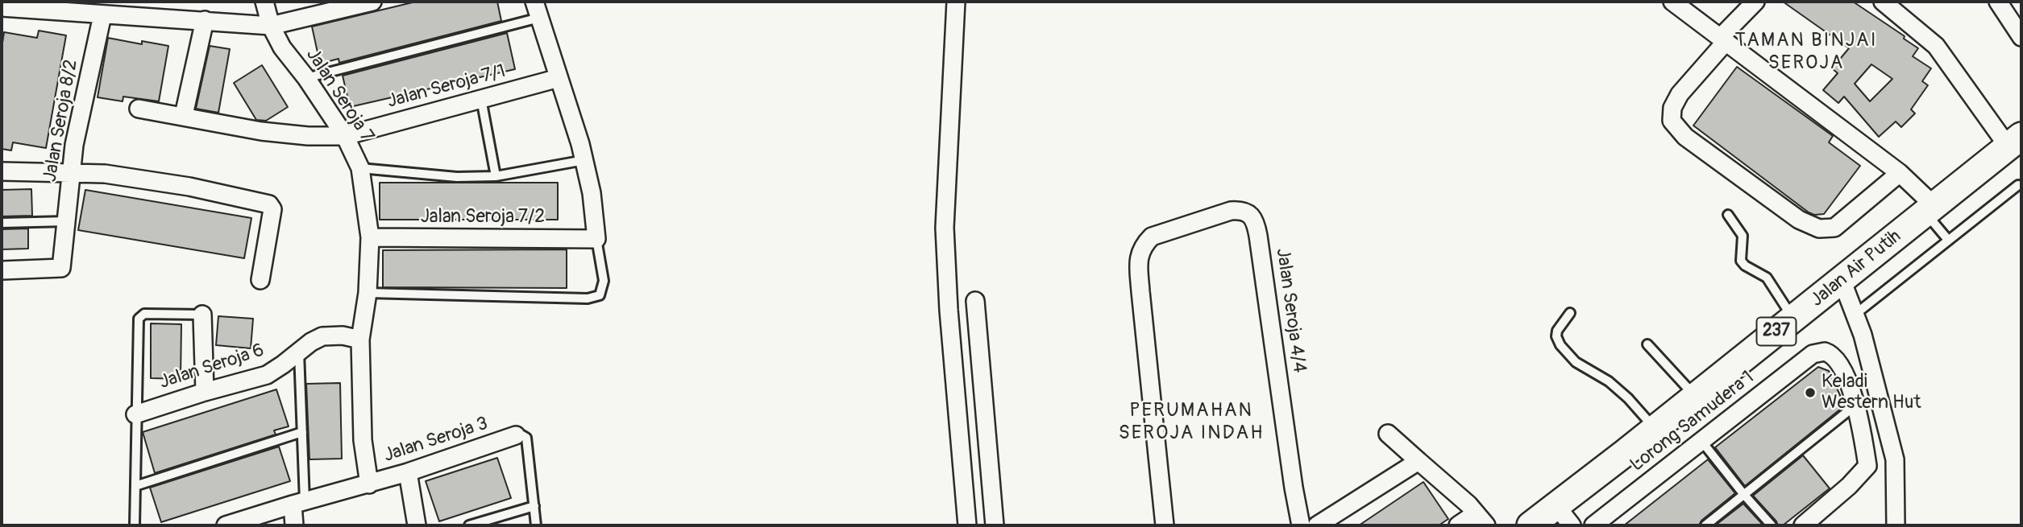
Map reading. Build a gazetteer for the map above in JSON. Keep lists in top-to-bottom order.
{
  "streets": {
    "main road": ["Jalan Air Putih", "237"],
    "street": [
      "Jalan Seroja 7/1",
      "Jalan Seroja 7",
      "Jalan Seroja 8/2",
      "Jalan Seroja 7/2",
      "Jalan Seroja 4/4",
      "Jalan Seroja 6",
      "Lorong Samudera 1",
      "Jalan Seroja 3"
    ]
  },
  "crossings": [
    ["Jalan Seroja 7/1", "Jalan Seroja 7"],
    ["Jalan Seroja 7", "Jalan Seroja 7/2"],
    ["Jalan Seroja 7", "Jalan Seroja 6"],
    ["Jalan Seroja 7", "Jalan Seroja 3"]
  ],
  "districts": ["TAMAN BINJAI SEROJA", "PERUMAHAN SEROJA INDAH"],
  "places": ["Keladi Western Hut"]
}
